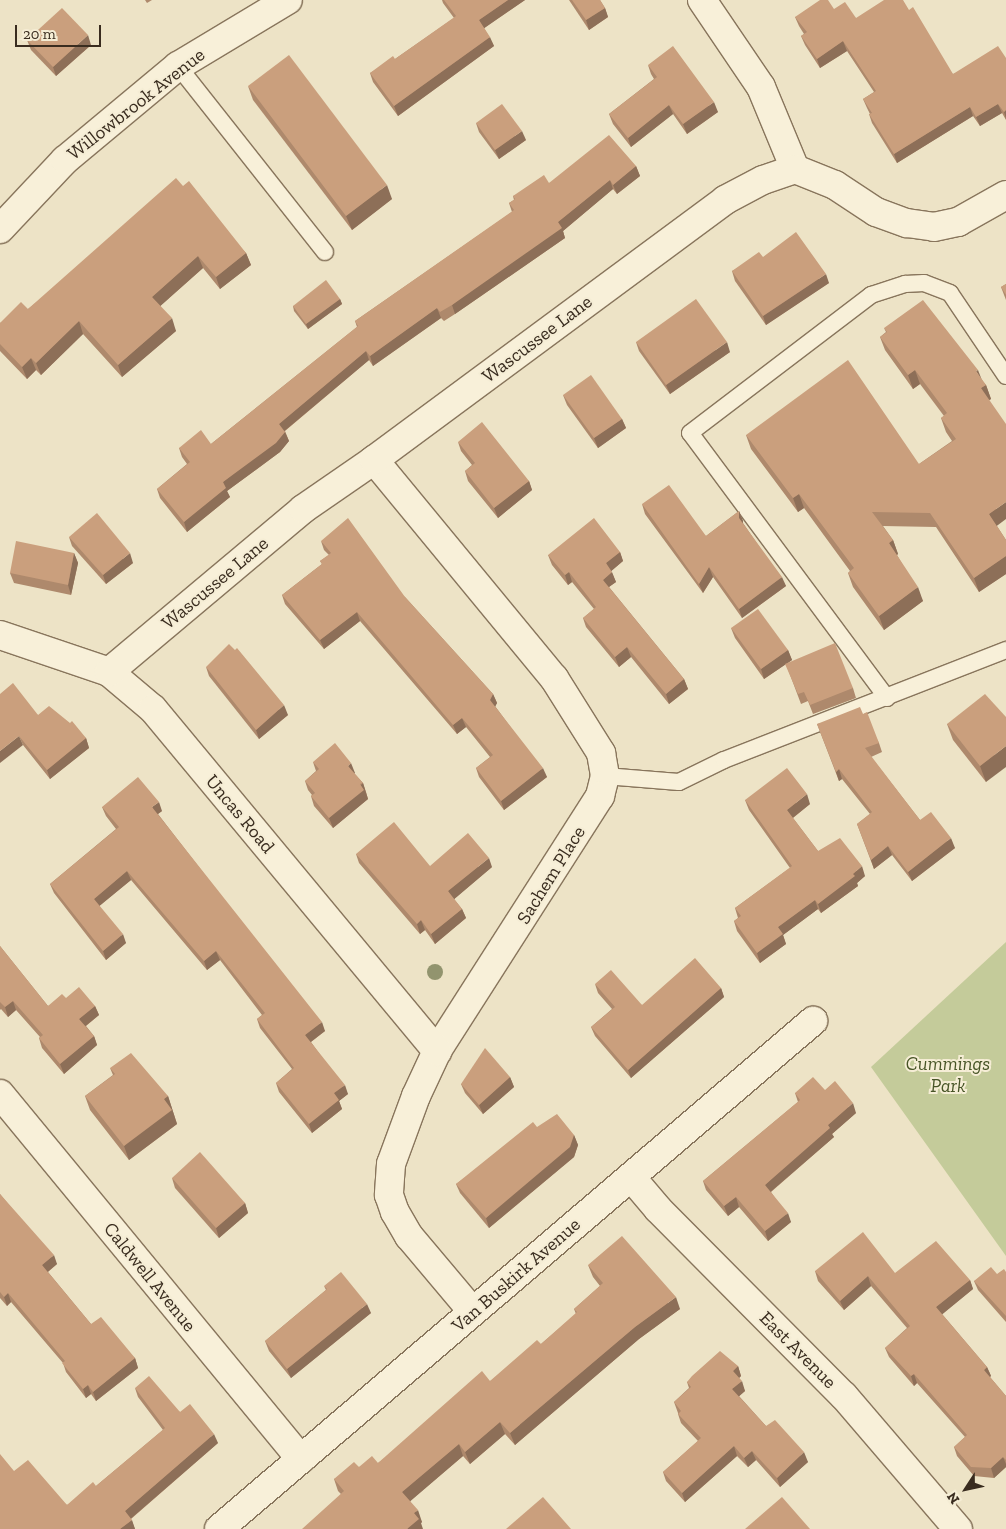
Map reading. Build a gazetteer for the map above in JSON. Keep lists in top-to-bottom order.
{
  "streets": {
    "street": [
      "Willowbrook Avenue",
      "Wascussee Lane",
      "Uncas Road",
      "Sachem Place",
      "Van Buskirk Avenue",
      "Caldwell Avenue",
      "East Avenue"
    ]
  },
  "crossings": [
    ["Wascussee Lane", "Uncas Road"],
    ["Wascussee Lane", "Sachem Place"],
    ["Uncas Road", "Sachem Place"],
    ["Sachem Place", "Van Buskirk Avenue"],
    ["Van Buskirk Avenue", "Caldwell Avenue"],
    ["Van Buskirk Avenue", "East Avenue"]
  ],
  "parks": ["Cummings Park"],
  "scale_bar": "20 m",
  "north": "bottom left"
}
